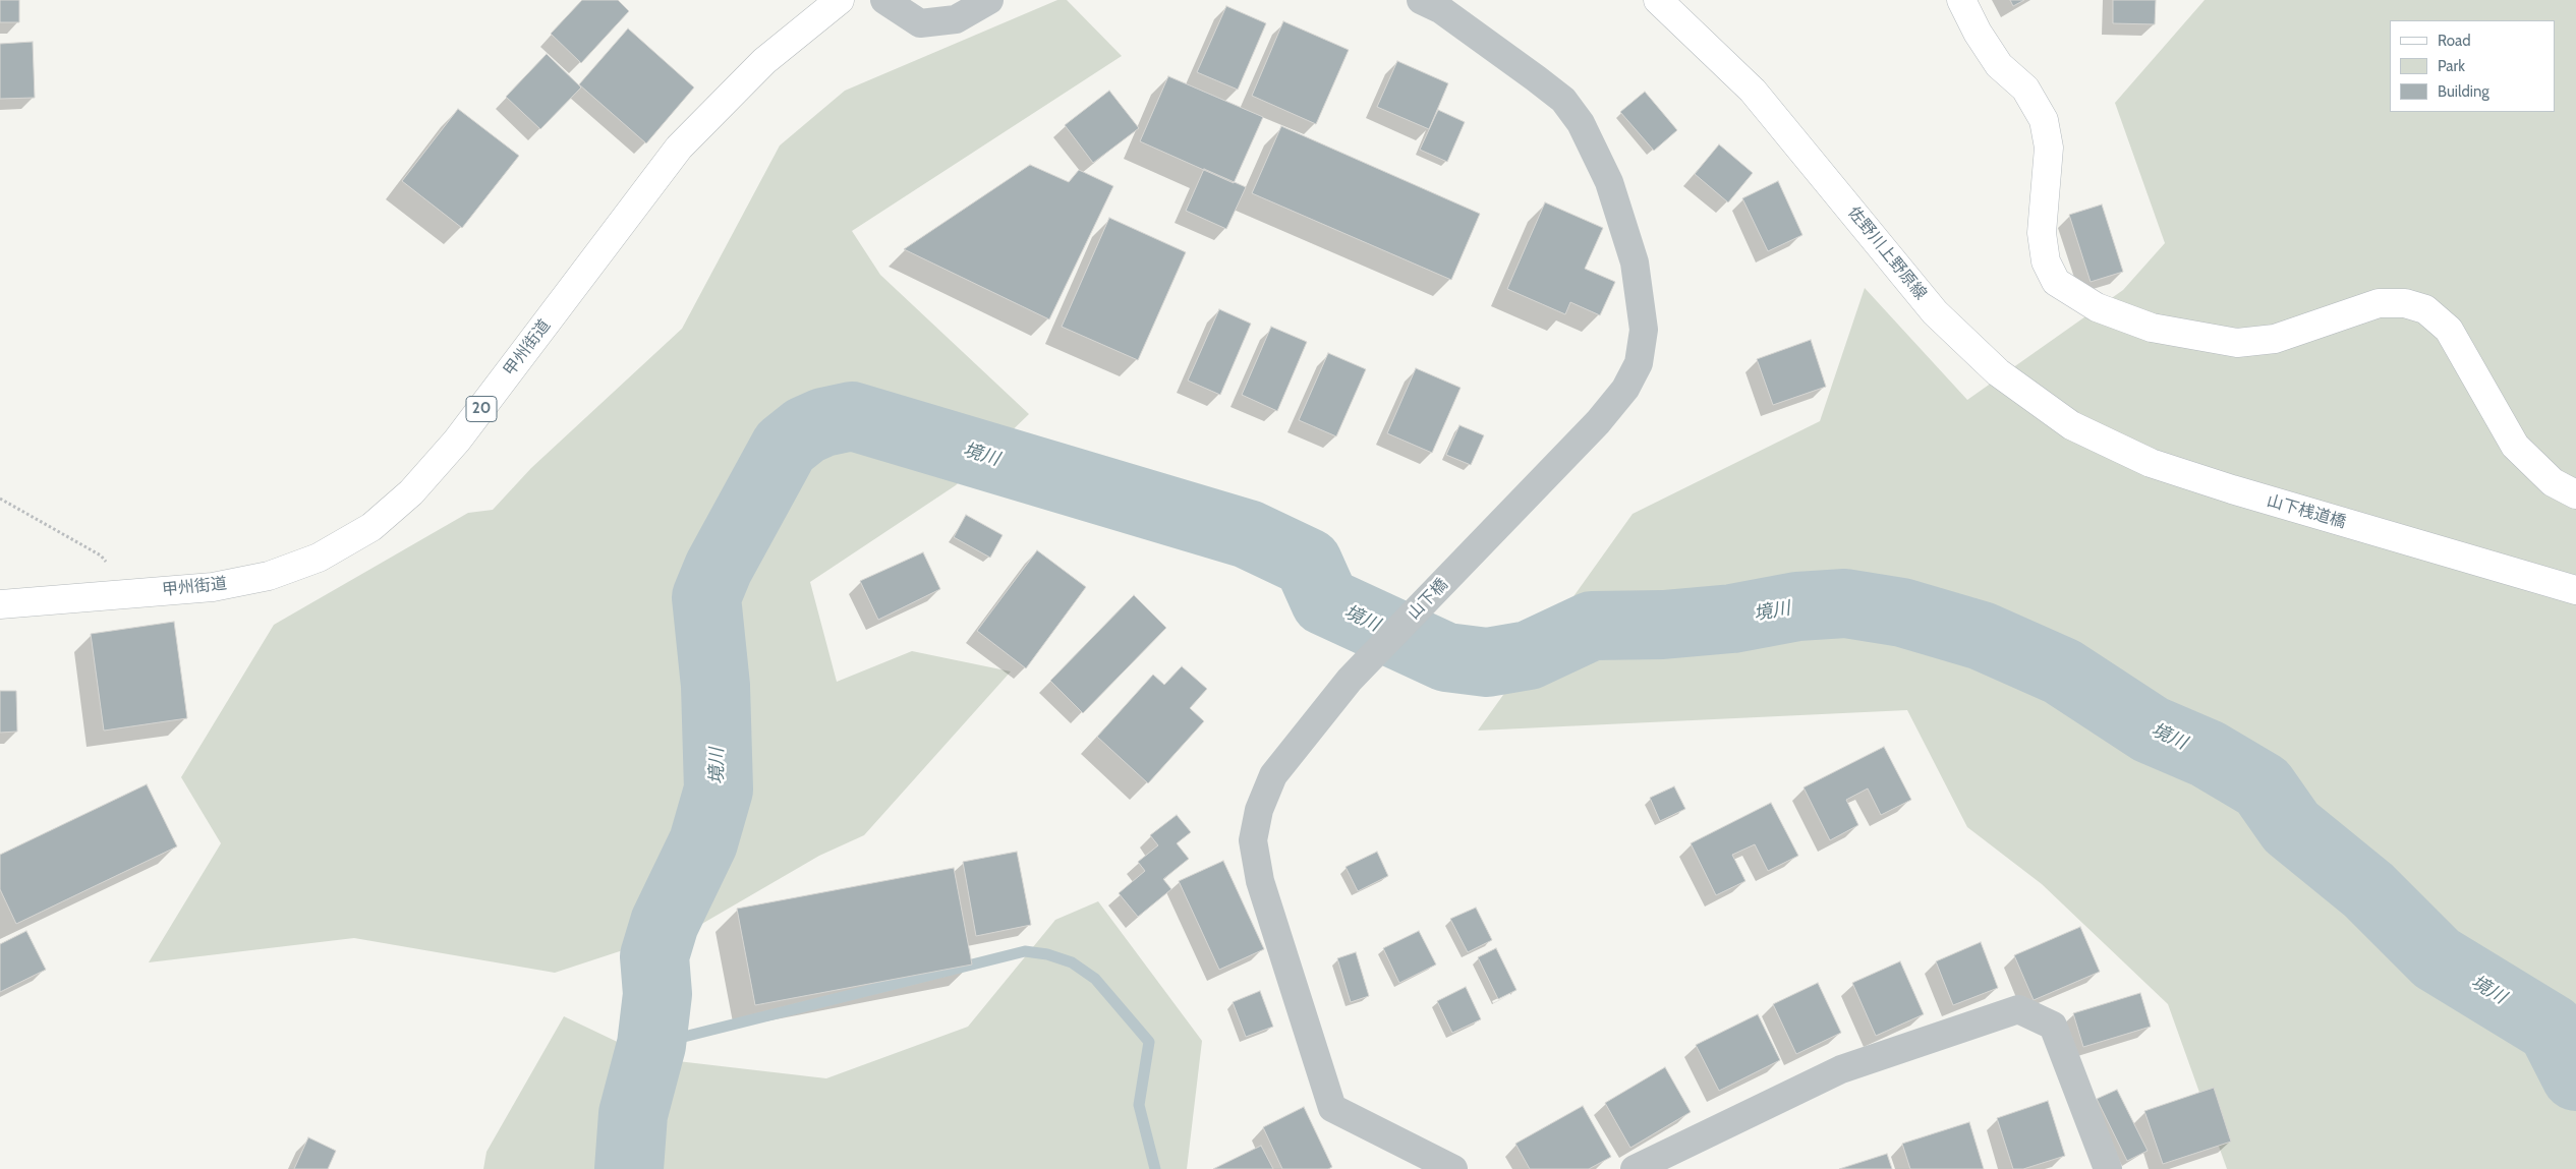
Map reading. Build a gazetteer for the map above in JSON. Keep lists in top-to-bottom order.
{
  "streets": {
    "main road": [
      "佐野川上野原線",
      "甲州街道",
      "20",
      "山下桟道橋"
    ],
    "street": ["山下橋"]
  },
  "crossings": [
    ["佐野川上野原線", "山下桟道橋"]
  ],
  "water": ["境川"],
  "legend": ["Road", "Park", "Building"]
}
